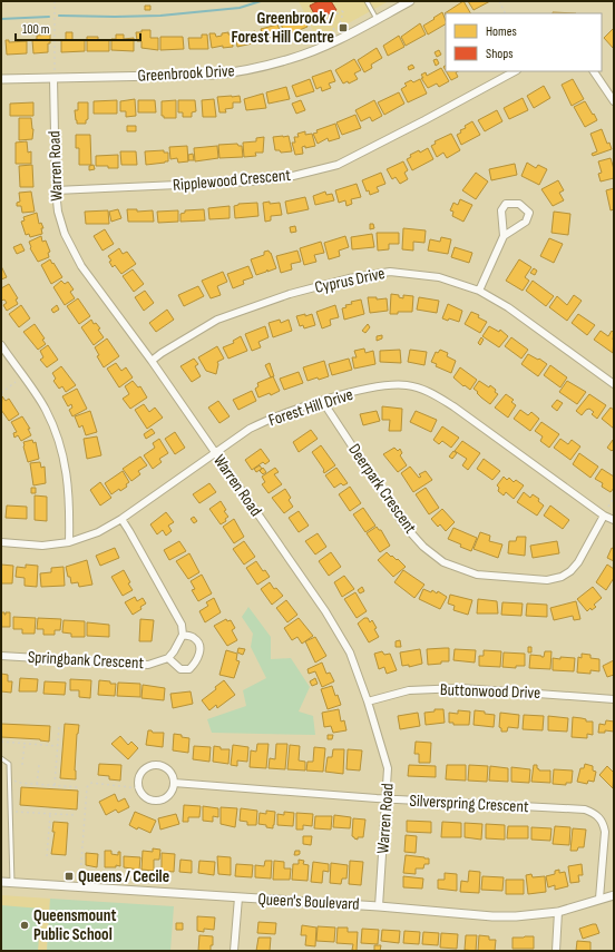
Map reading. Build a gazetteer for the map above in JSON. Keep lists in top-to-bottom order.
{
  "streets": {
    "street": [
      "Greenbrook Drive",
      "Warren Road",
      "Ripplewood Crescent",
      "Cyprus Drive",
      "Forest Hill Drive",
      "Deerpark Crescent",
      "Springbank Crescent",
      "Buttonwood Drive",
      "Silverspring Crescent",
      "Queen's Boulevard"
    ]
  },
  "crossings": [
    ["Greenbrook Drive", "Warren Road"],
    ["Warren Road", "Ripplewood Crescent"],
    ["Warren Road", "Cyprus Drive"],
    ["Warren Road", "Forest Hill Drive"],
    ["Warren Road", "Buttonwood Drive"],
    ["Warren Road", "Silverspring Crescent"],
    ["Warren Road", "Queen's Boulevard"],
    ["Forest Hill Drive", "Deerpark Crescent"],
    ["Silverspring Crescent", "Queen's Boulevard"]
  ],
  "places": {
    "transit": ["Greenbrook / Forest Hill Centre", "Queens / Cecile"],
    "other": ["Queensmount Public School"]
  },
  "legend": ["Homes", "Shops"],
  "scale_bar": "100 m"
}
